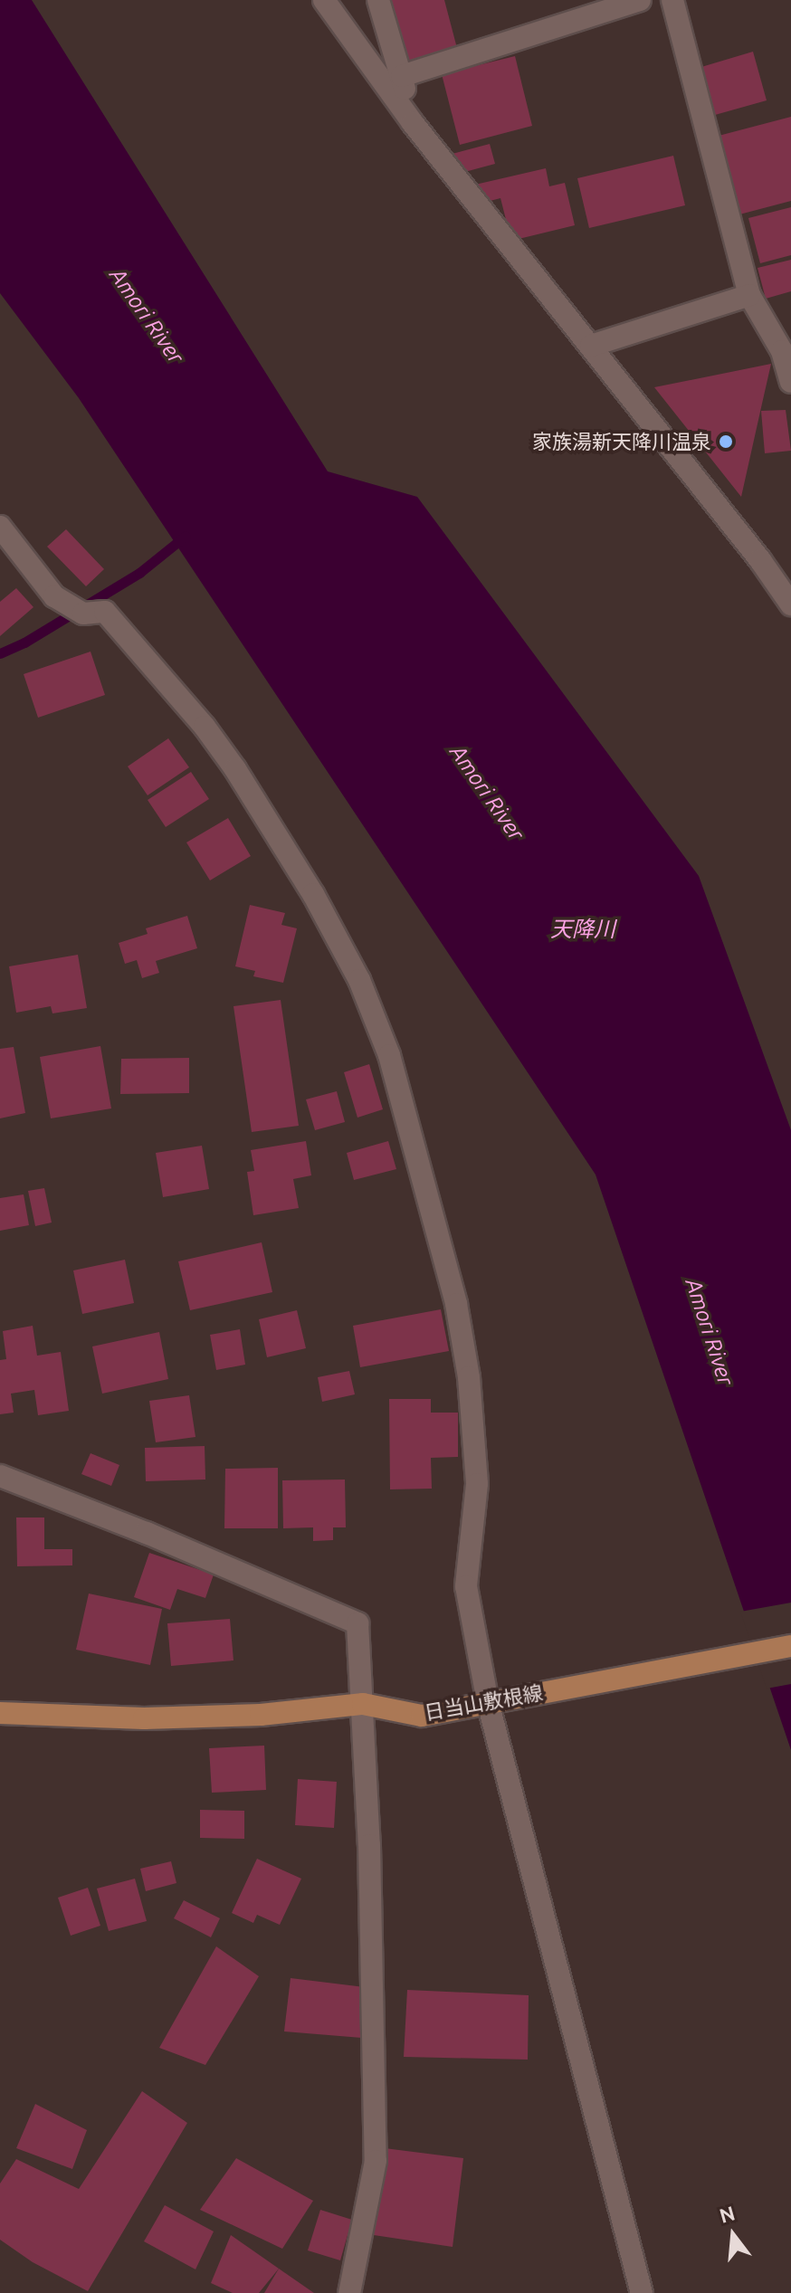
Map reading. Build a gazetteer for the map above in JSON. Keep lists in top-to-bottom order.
{
  "streets": {
    "main road": ["日当山敷根線"]
  },
  "water": ["Amori River", "天降川"],
  "places": ["家族湯新天降川温泉"],
  "north": "top"
}
